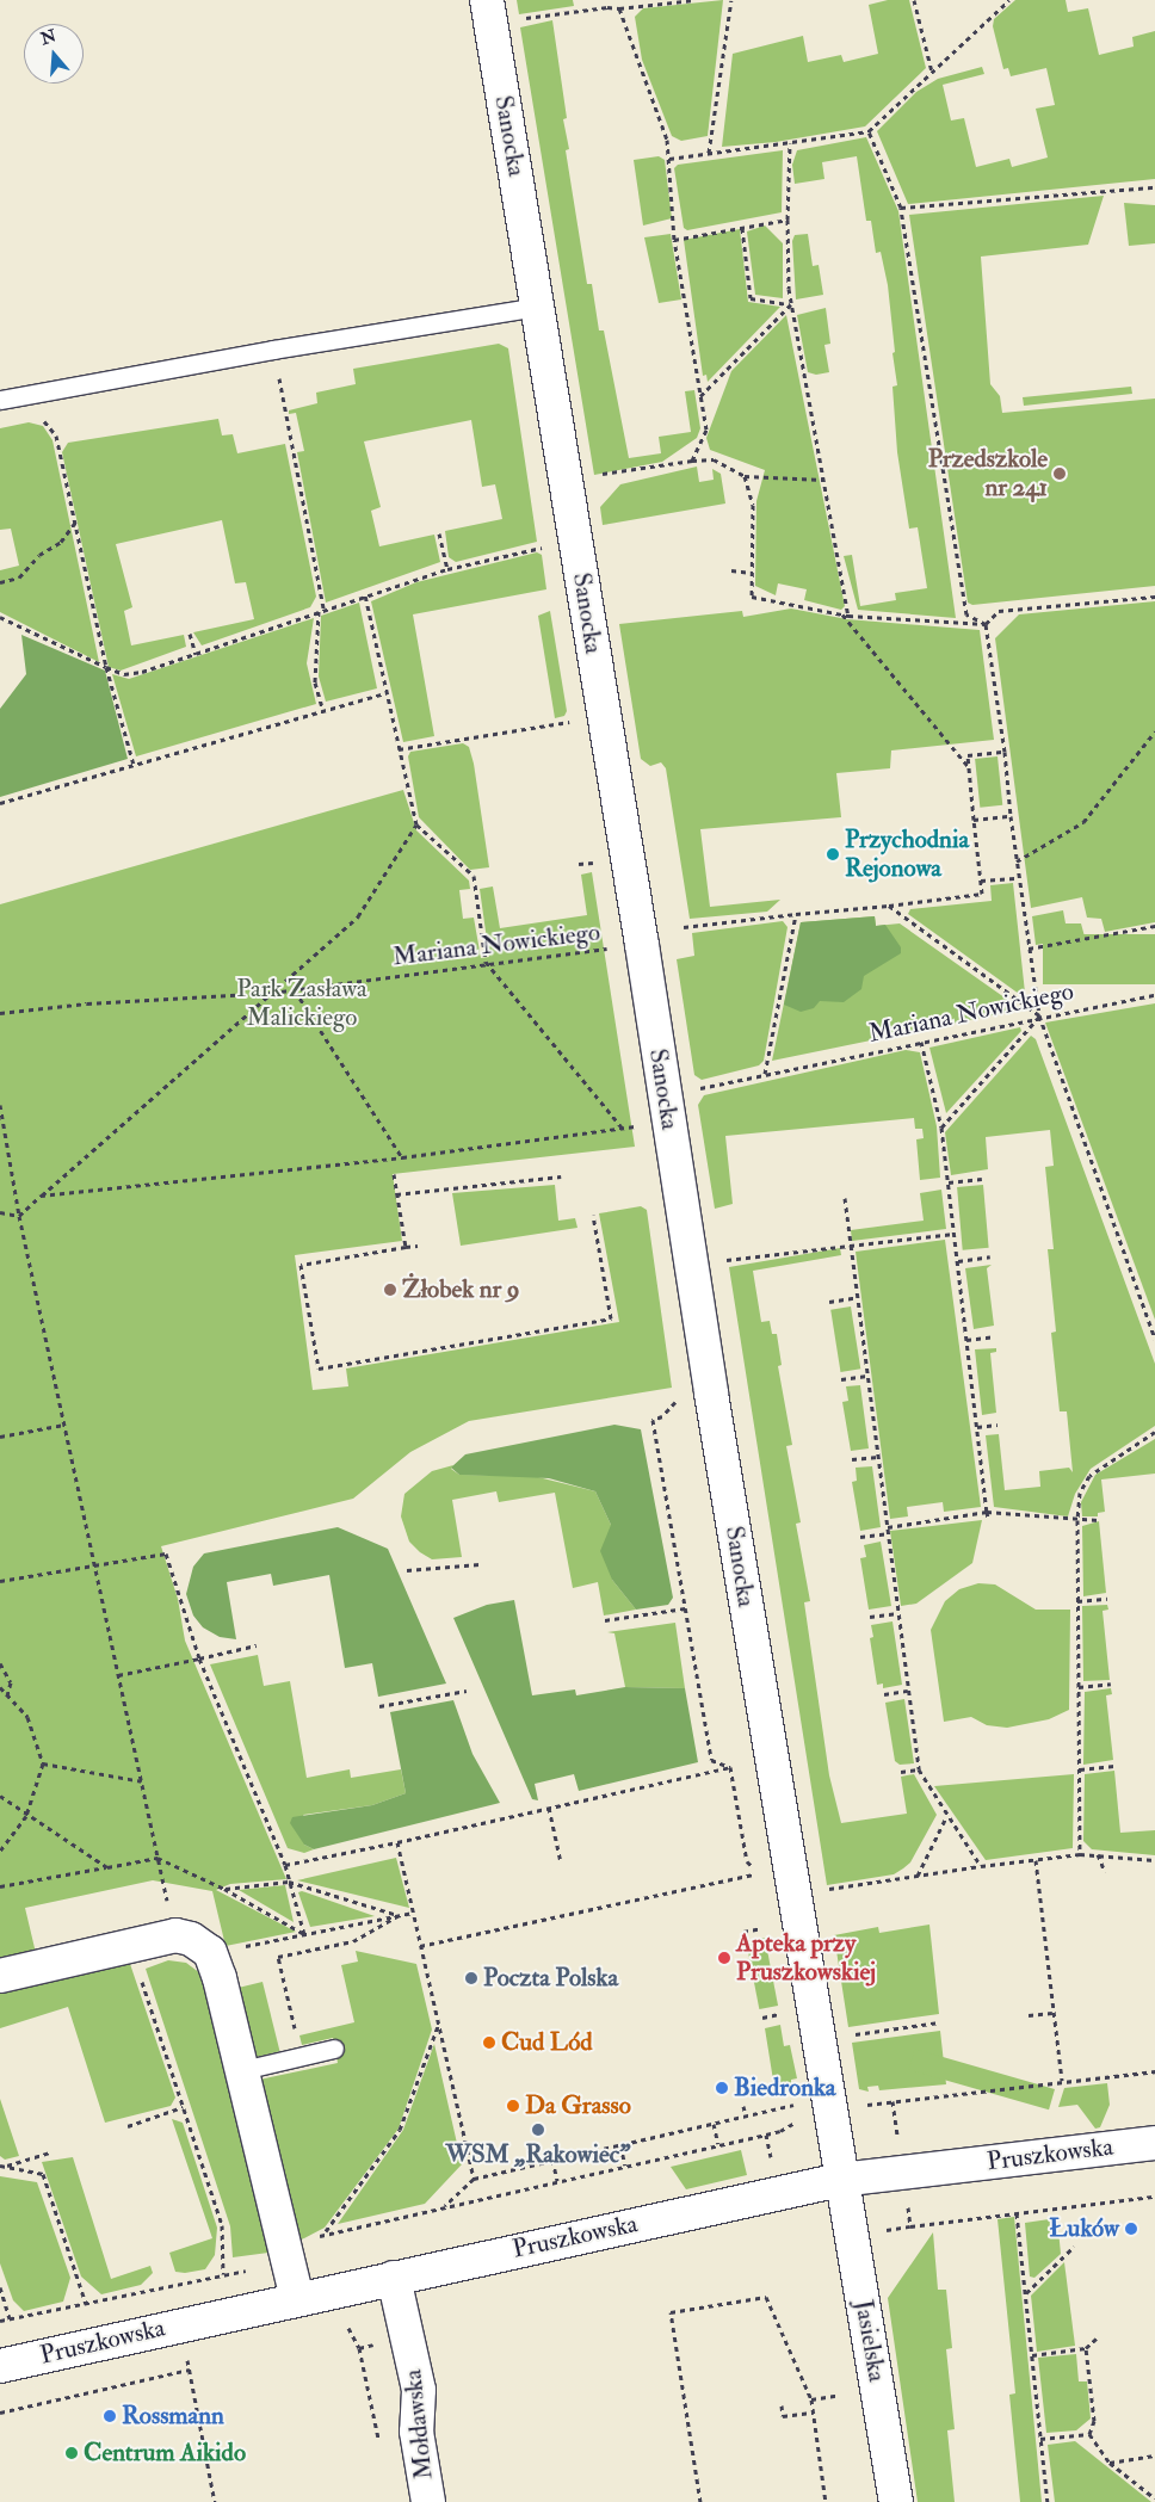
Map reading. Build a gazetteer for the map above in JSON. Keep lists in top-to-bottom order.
{
  "streets": {
    "street": [
      "Sanocka",
      "Pruszkowska",
      "Jasielska",
      "Mołdawska"
    ],
    "path": ["Mariana Nowickiego"]
  },
  "crossings": [
    ["Sanocka", "Mariana Nowickiego"],
    ["Sanocka", "Pruszkowska"],
    ["Sanocka", "Jasielska"],
    ["Pruszkowska", "Jasielska"],
    ["Pruszkowska", "Mołdawska"]
  ],
  "parks": ["Park Zasława Malickiego"],
  "places": [
    "Przedszkole nr 241",
    "Przychodnia Rejonowa",
    "Żłobek nr 9",
    "Apteka przy Pruszkowskiej",
    "Poczta Polska",
    "Cud Lód",
    "Biedronka",
    "Da Grasso",
    "WSM „Rakowiec”",
    "Łuków",
    "Rossmann",
    "Centrum Aikido"
  ],
  "north": "top"
}
